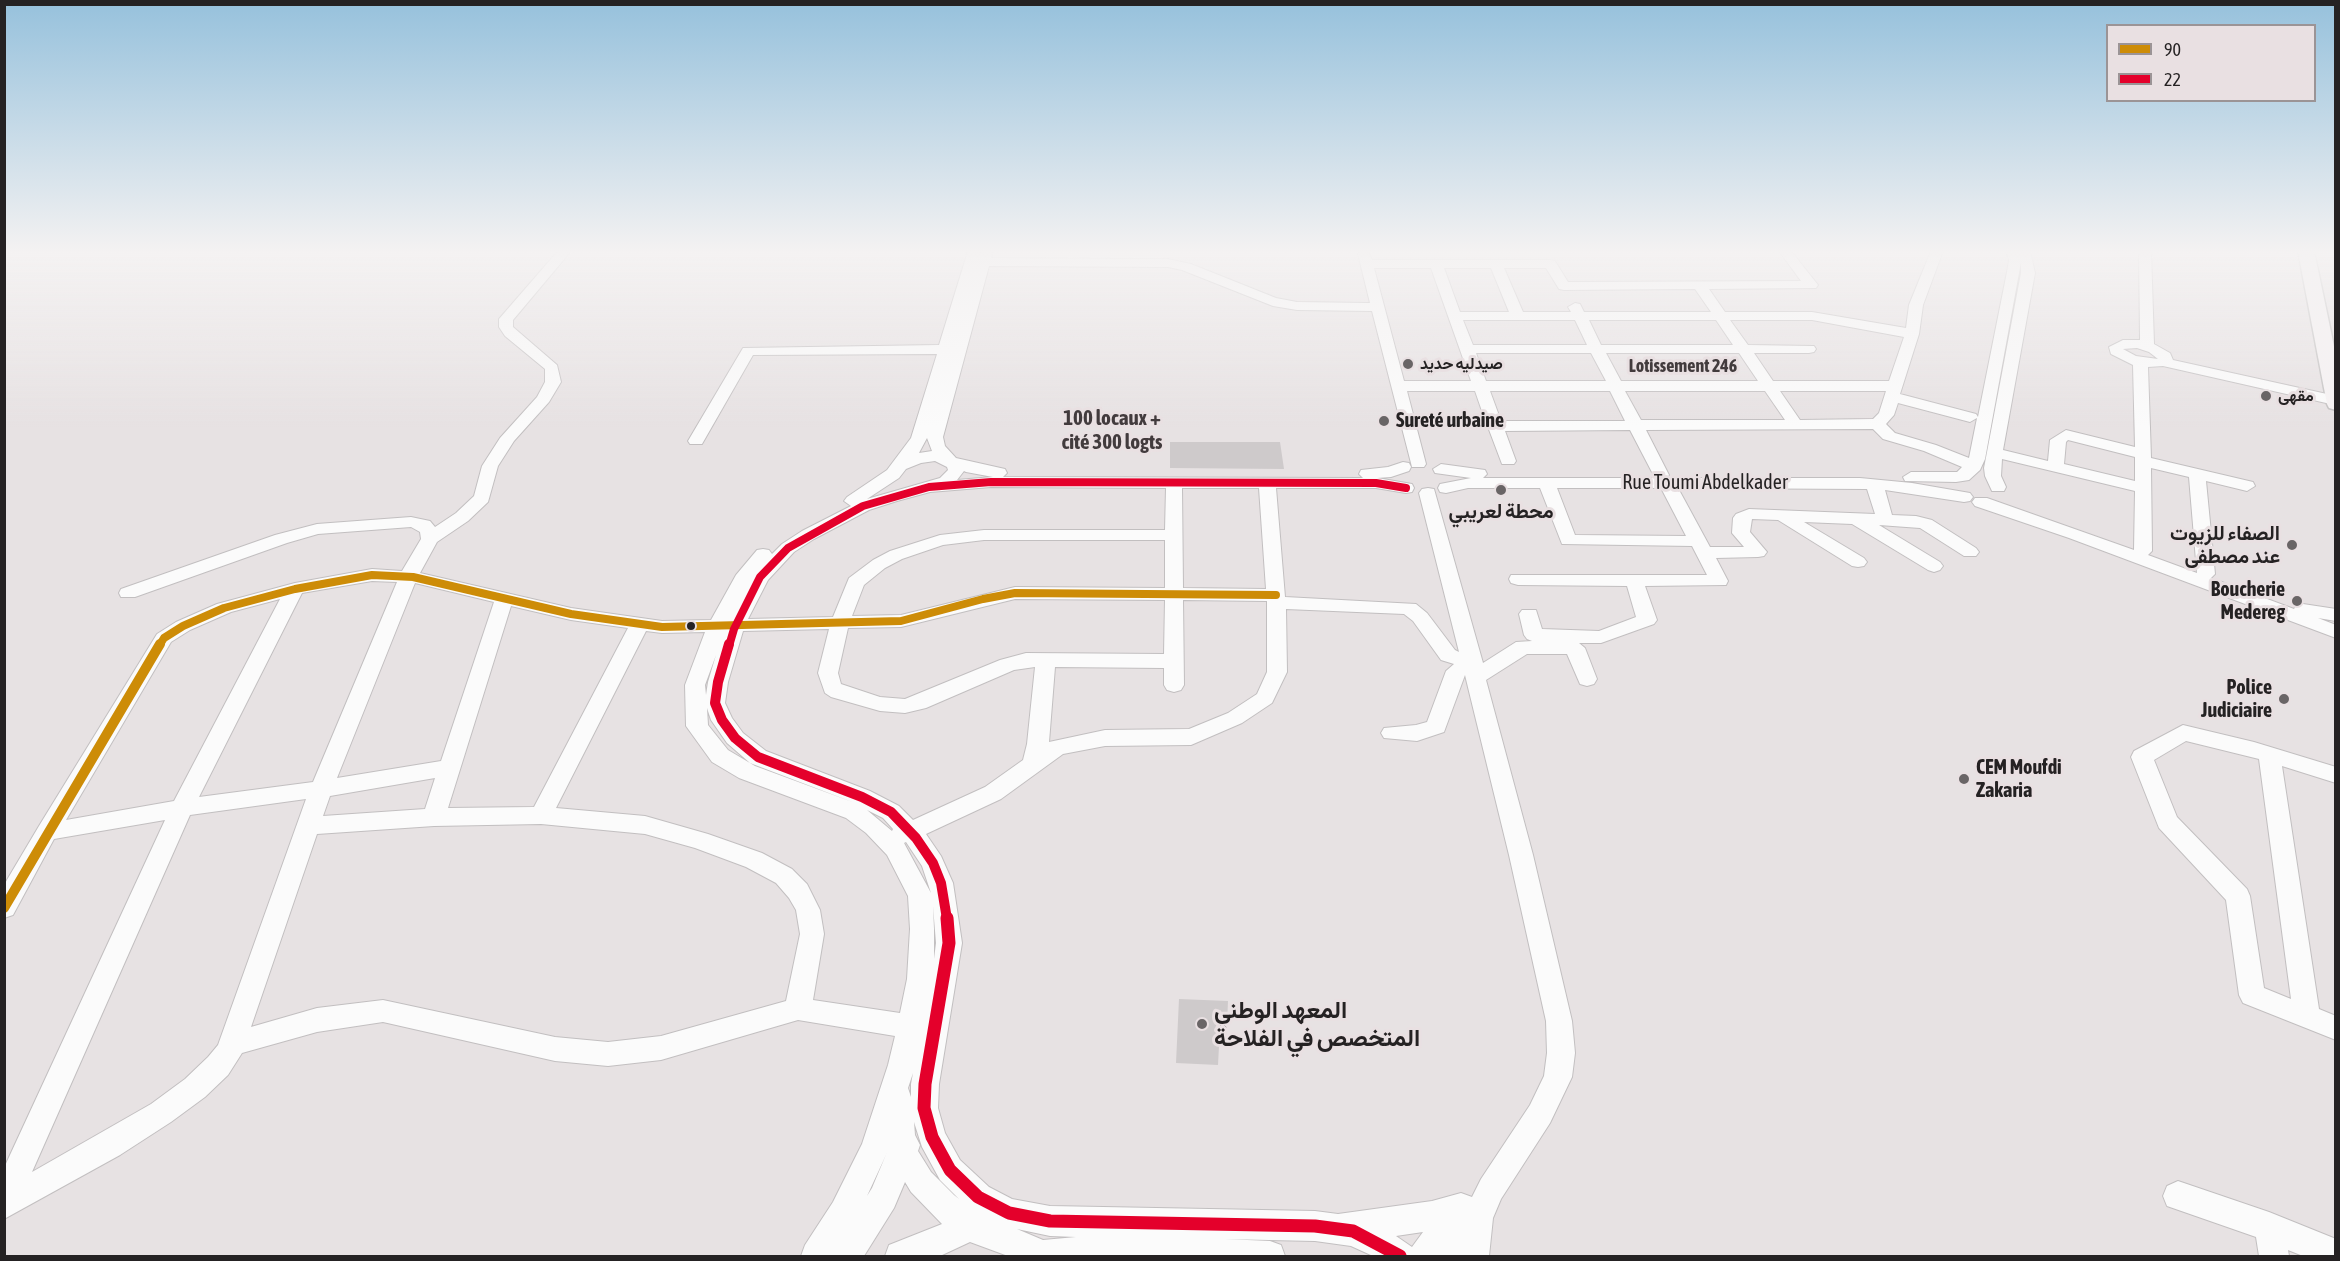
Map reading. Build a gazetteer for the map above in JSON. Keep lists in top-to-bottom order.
{
  "streets": {
    "street": ["Rue Toumi Abdelkader"]
  },
  "districts": ["Lotissement 246", "100 locaux + cité 300 logts"],
  "places": [
    "صيدليه حديد",
    "مقهى",
    "Sureté urbaine",
    "محطة لعريبي",
    "الصفاء للزيوت عند مصطفى",
    "Boucherie Medereg",
    "Police Judiciaire",
    "CEM Moufdi Zakaria",
    "المعهد الوطني المتخصص في الفلاحة"
  ],
  "lines": ["transit line 22", "transit line 90"],
  "legend": ["90", "22"]
}
